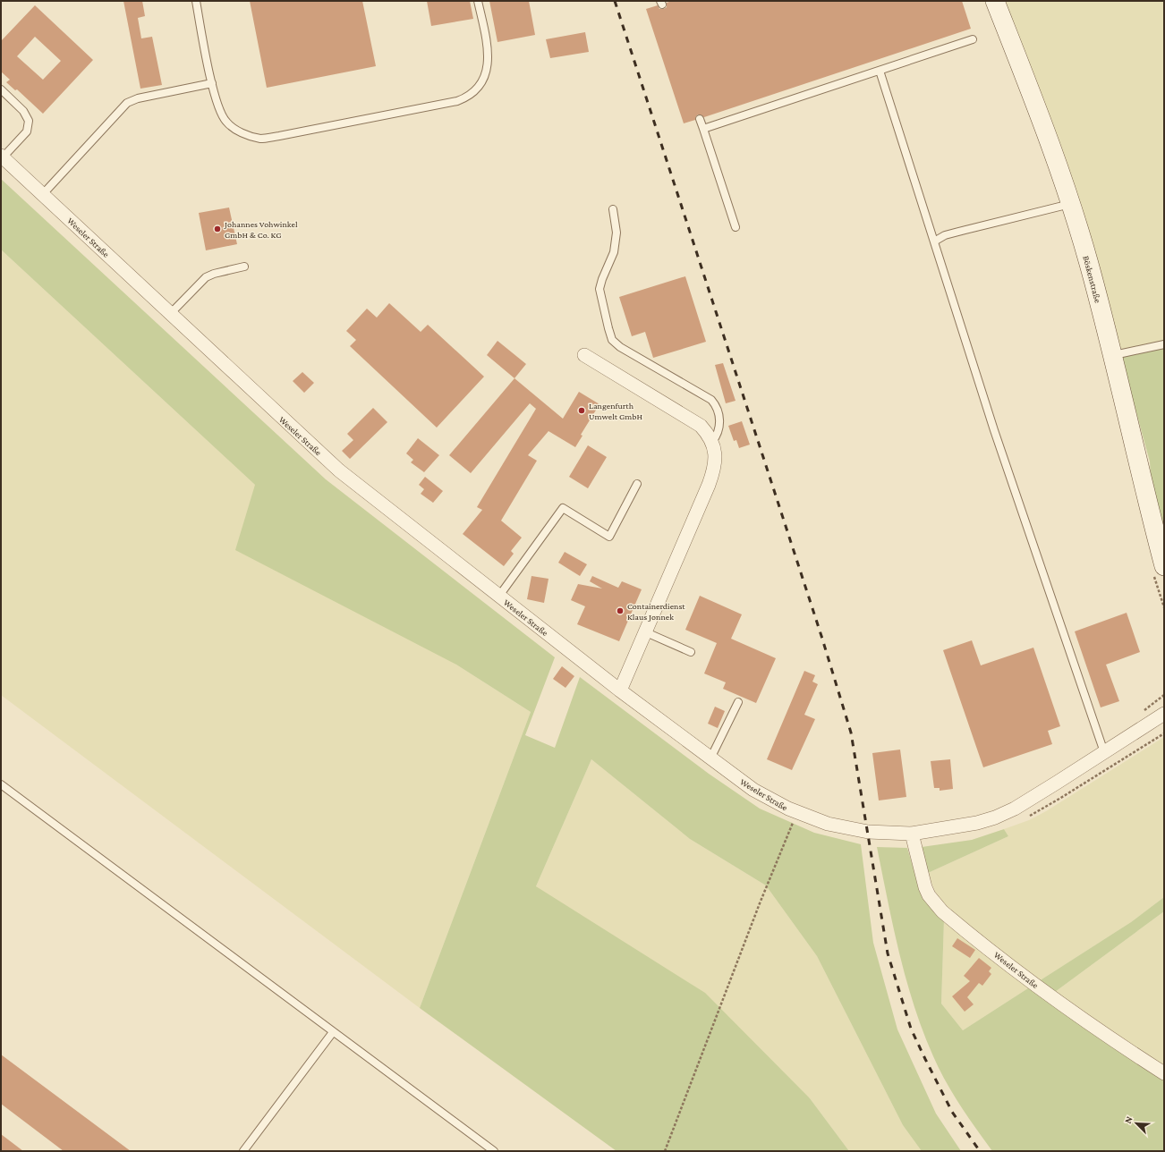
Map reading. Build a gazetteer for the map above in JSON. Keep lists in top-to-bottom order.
{
  "streets": {
    "main road": ["Böskenstraße"],
    "street": ["Weseler Straße"]
  },
  "places": ["Johannes Vohwinkel GmbH & Co. KG", "Langenfurth Umwelt GmbH", "Containerdienst Klaus Jonnek"],
  "north": "top left"
}
